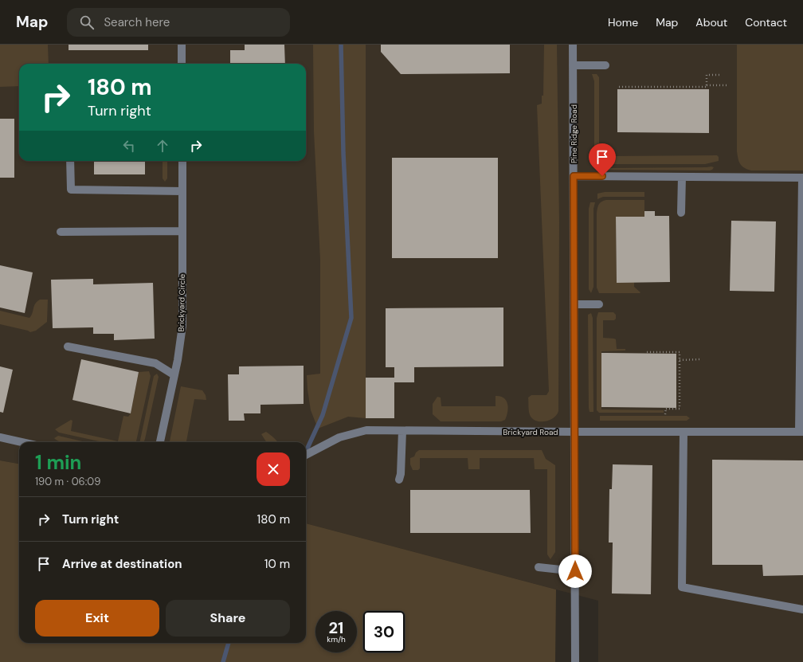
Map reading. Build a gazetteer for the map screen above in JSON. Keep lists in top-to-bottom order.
{
  "streets": {
    "street": ["Pine Ridge Road", "Brickyard Circle", "Brickyard Road"]
  },
  "crossings": [
    ["Pine Ridge Road", "Brickyard Road"]
  ],
  "page": {
    "header": "Map",
    "search": "Search here",
    "nav": [
      "Home",
      "Map",
      "About",
      "Contact"
    ],
    "turn": ["180 m", "Turn right"],
    "heading": ["1 min", "190 m · 06:09"],
    "list": [
      {
        "name": "Turn right",
        "value": "180 m"
      },
      {
        "name": "Arrive at destination",
        "value": "10 m"
      }
    ],
    "buttons": ["Exit", "Share"],
    "speed": "21 km/h",
    "limit": "30"
  }
}
